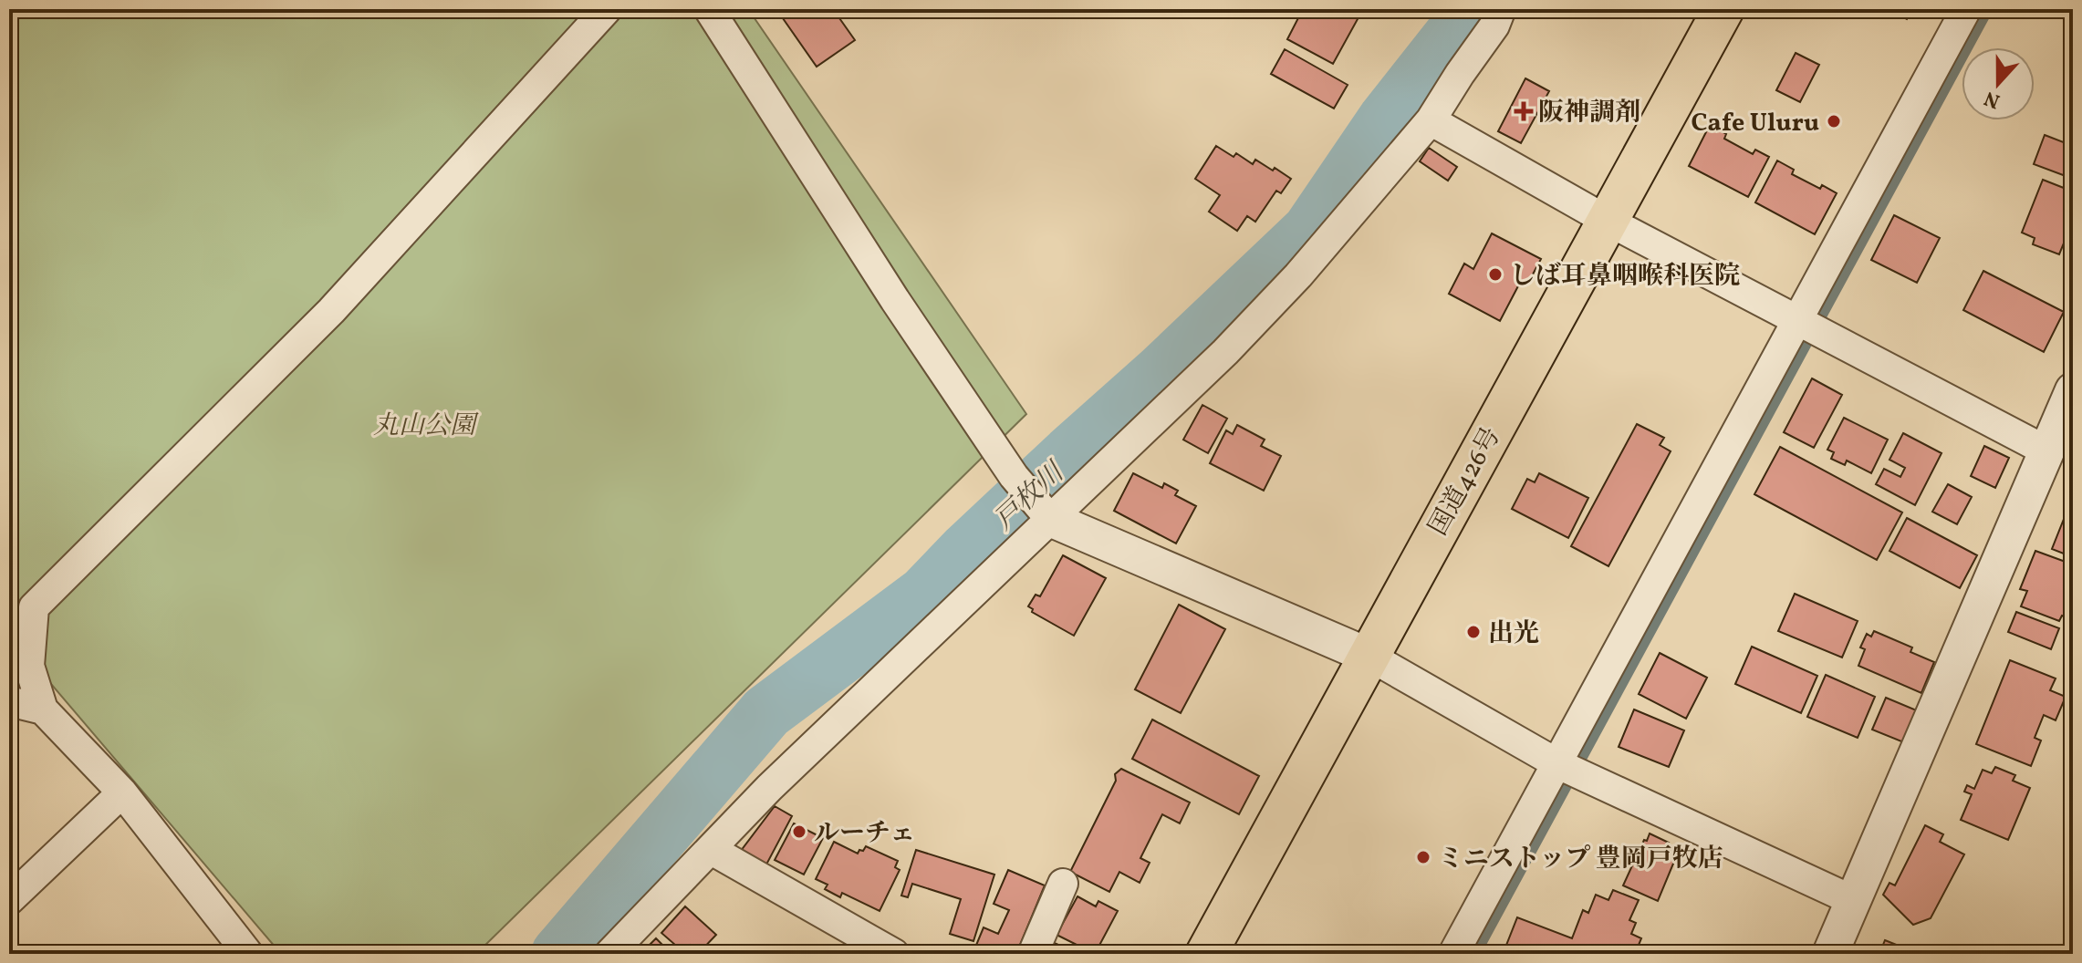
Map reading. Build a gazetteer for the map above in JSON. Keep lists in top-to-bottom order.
{
  "streets": {
    "highway": ["国道426号"]
  },
  "water": ["戸枚川"],
  "parks": ["丸山公園"],
  "places": {
    "health": ["阪神調剤"],
    "other": [
      "Cafe Uluru",
      "しば耳鼻咽喉科医院",
      "出光",
      "ルーチェ",
      "ミニストップ 豊岡戸牧店"
    ]
  },
  "north": "bottom"
}
